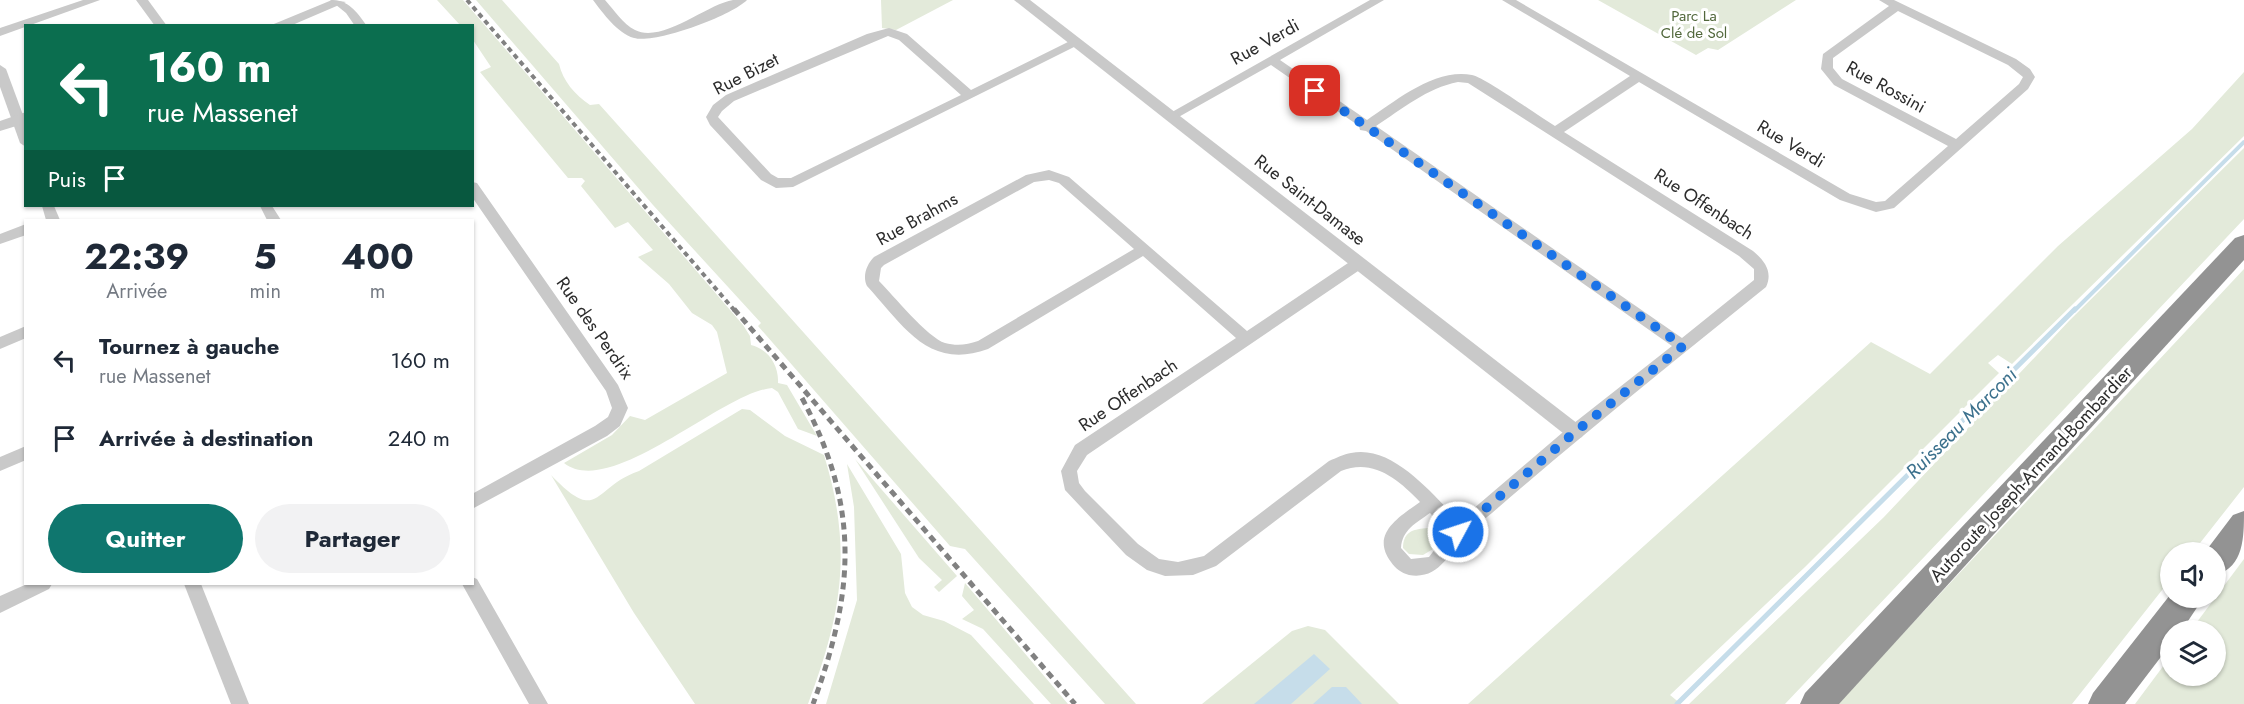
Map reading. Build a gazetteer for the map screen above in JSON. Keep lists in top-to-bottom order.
{
  "streets": {
    "highway": ["Autoroute Joseph-Armand-Bombardier"],
    "street": [
      "Rue Verdi",
      "Rue Bizet",
      "Rue Rossini",
      "Rue Saint-Damase",
      "Rue Offenbach",
      "Rue Brahms",
      "Rue des Perdrix"
    ]
  },
  "crossings": [
    ["Rue Verdi", "Rue Rossini"],
    ["Rue Verdi", "Rue Saint-Damase"],
    ["Rue Bizet", "Rue Saint-Damase"],
    ["Rue Saint-Damase", "Rue Offenbach"],
    ["Rue Offenbach", "Rue Brahms"]
  ],
  "water": ["Ruisseau Marconi"],
  "parks": ["Parc La Clé de Sol"],
  "page": {
    "turn": ["160 m", "rue Massenet"],
    "then": "Puis",
    "eta": [
      "22:39",
      "Arrivée",
      "5",
      "min",
      "400",
      "m"
    ],
    "list": [
      {
        "name": "Tournez à gauche",
        "note": "rue Massenet",
        "value": "160 m"
      },
      {
        "name": "Arrivée à destination",
        "value": "240 m"
      }
    ],
    "buttons": ["Quitter", "Partager"]
  }
}
